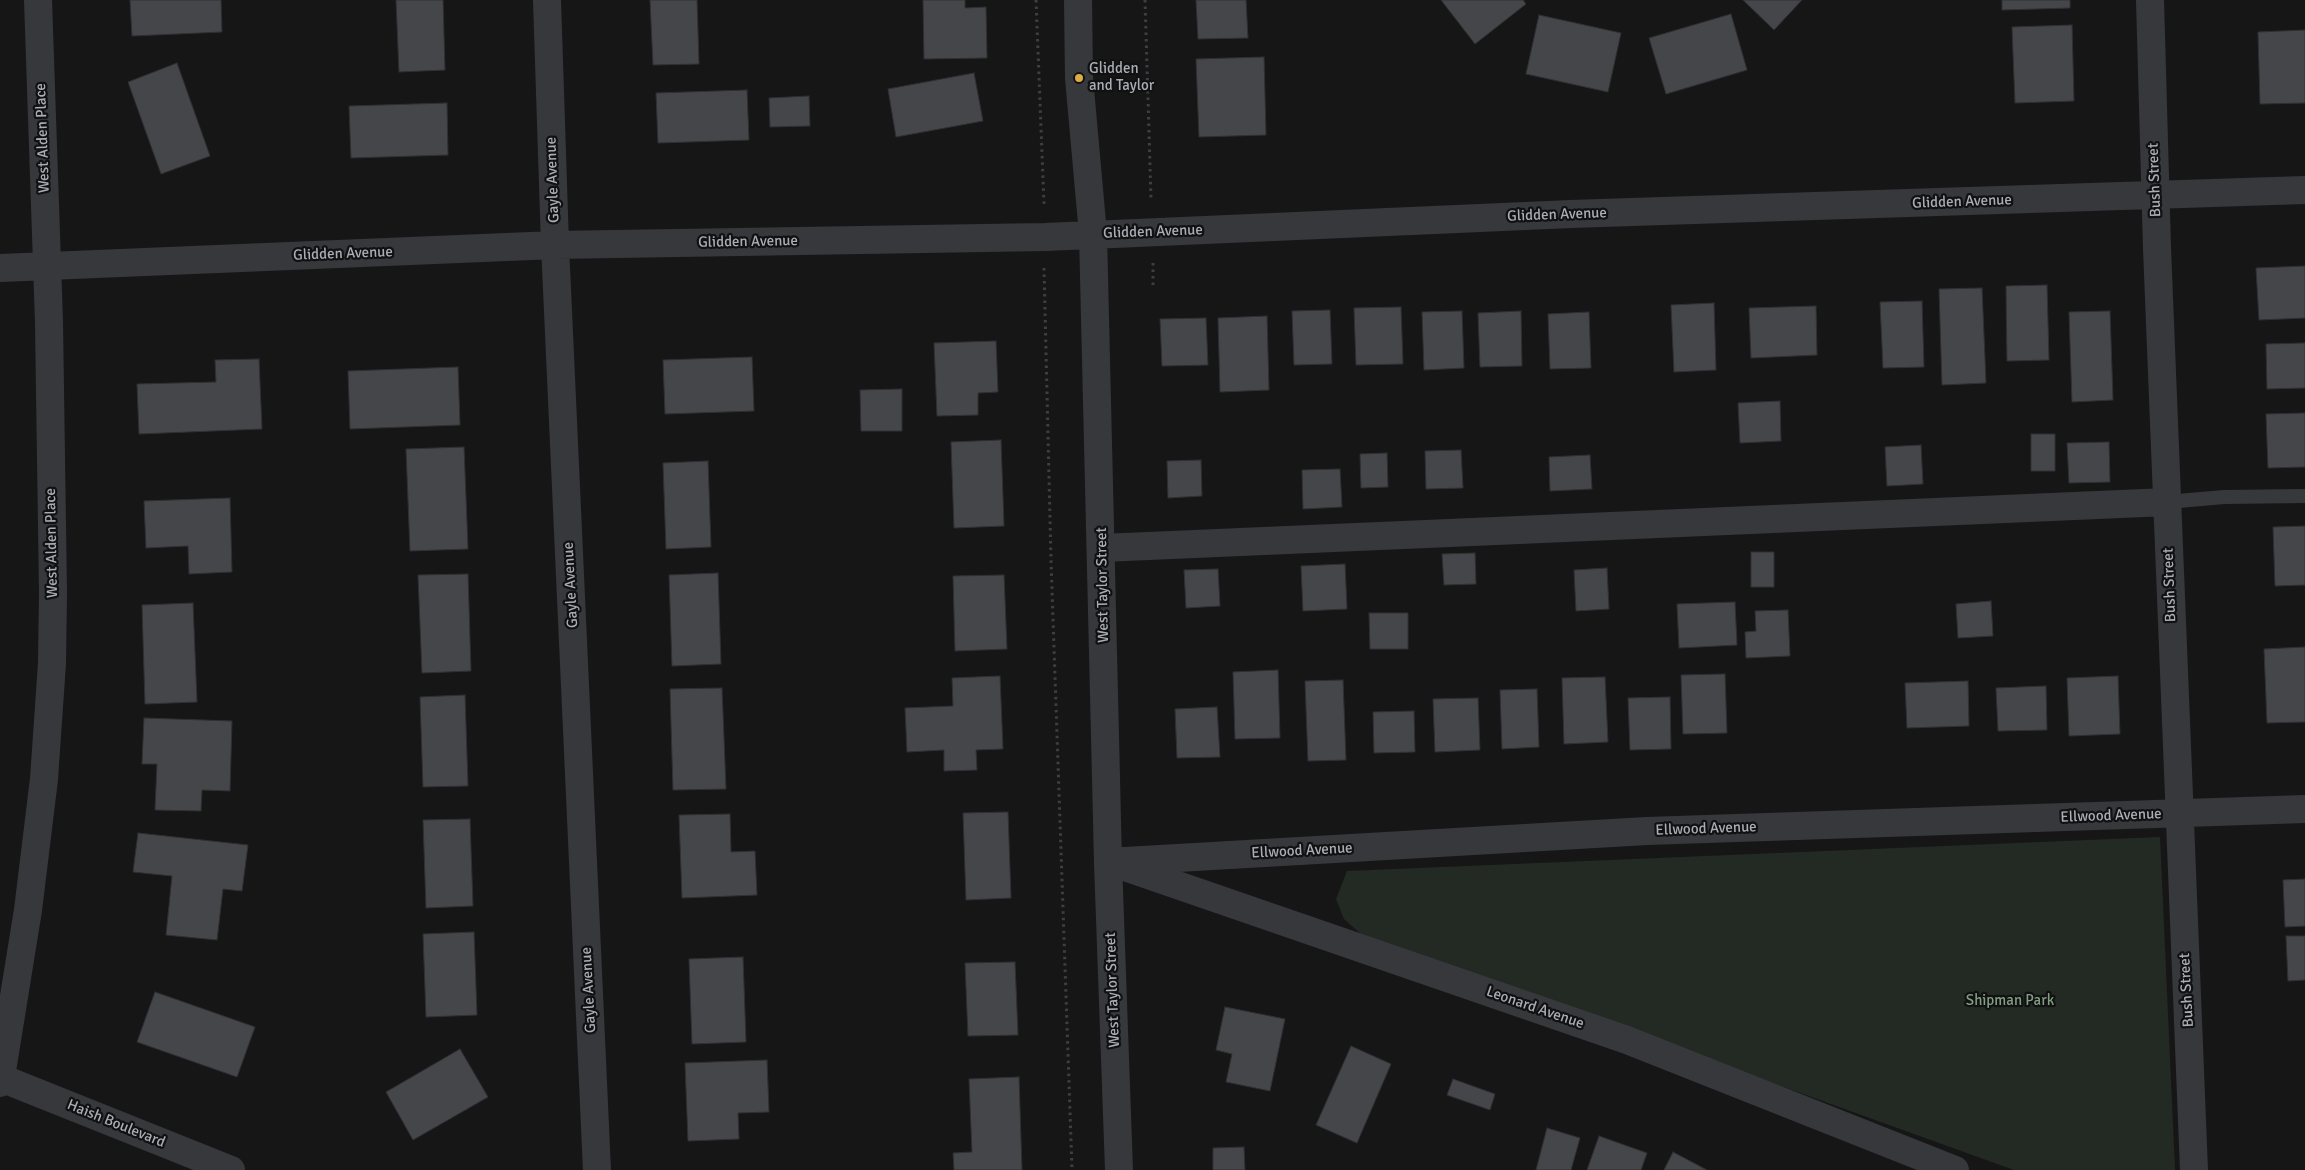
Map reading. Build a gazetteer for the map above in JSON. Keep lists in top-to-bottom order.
{
  "streets": {
    "street": [
      "West Alden Place",
      "Gayle Avenue",
      "Bush Street",
      "Glidden Avenue",
      "West Taylor Street",
      "Ellwood Avenue",
      "Leonard Avenue",
      "Haish Boulevard"
    ]
  },
  "crossings": [
    ["West Alden Place", "Glidden Avenue"],
    ["West Alden Place", "Haish Boulevard"],
    ["Gayle Avenue", "Glidden Avenue"],
    ["Bush Street", "Glidden Avenue"],
    ["Bush Street", "Ellwood Avenue"],
    ["Glidden Avenue", "West Taylor Street"],
    ["West Taylor Street", "Ellwood Avenue"],
    ["West Taylor Street", "Leonard Avenue"],
    ["Ellwood Avenue", "Leonard Avenue"]
  ],
  "parks": ["Shipman Park"],
  "places": ["Glidden and Taylor"]
}
